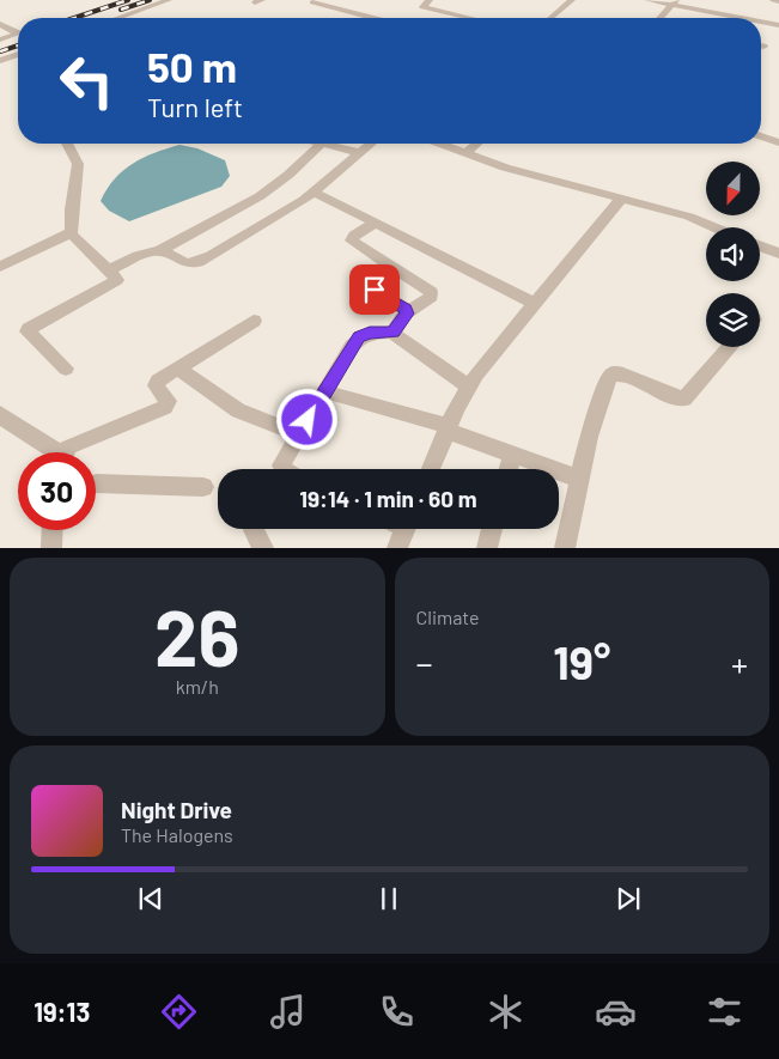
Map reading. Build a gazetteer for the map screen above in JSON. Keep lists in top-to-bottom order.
{
  "north": "bottom",
  "page": {
    "turn": ["50 m", "Turn left"],
    "limit": "30",
    "trip": "19:14 · 1 min · 60 m",
    "tile": [
      ["26", "km/h"],
      "Climate"
    ],
    "heat": ["−", "19°", "+"],
    "song": ["Night Drive", "The Halogens"],
    "tabs": "19:13"
  }
}
